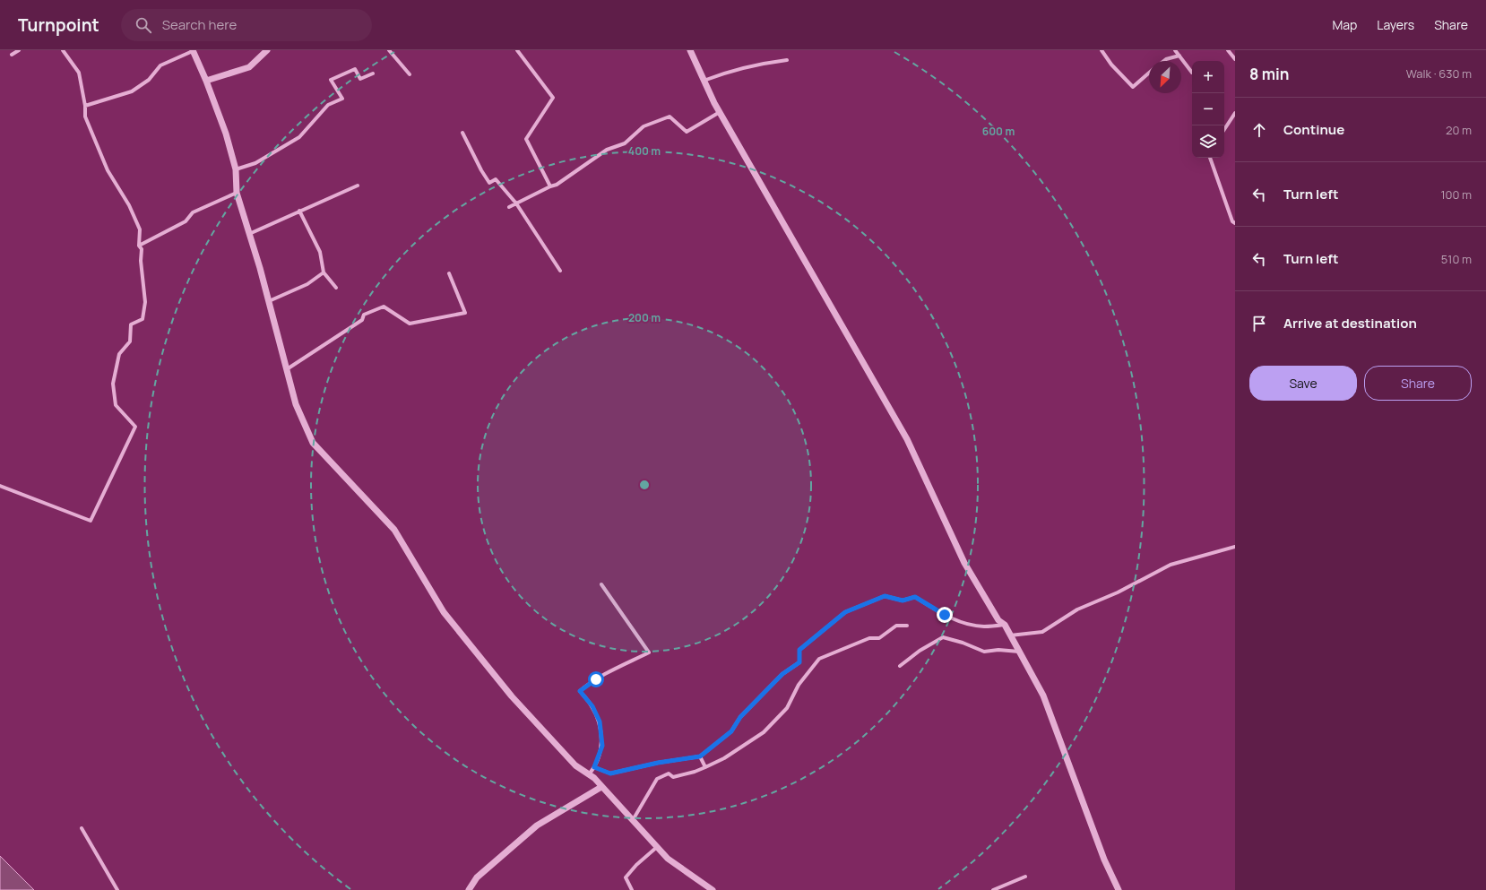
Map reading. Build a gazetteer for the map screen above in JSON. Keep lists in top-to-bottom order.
{
  "north": "bottom left",
  "page": {
    "header": "Turnpoint",
    "search": "Search here",
    "nav": ["Map", "Layers", "Share"],
    "heading": ["8 min", "Walk · 630 m"],
    "map_buttons": ["+", "−"],
    "list": [
      ["Continue", "20 m"],
      ["Turn left", "100 m"],
      ["Turn left", "510 m"],
      "Arrive at destination"
    ],
    "buttons": ["Save", "Share"]
  },
  "rings": ["600 m", "400 m", "200 m"]
}
